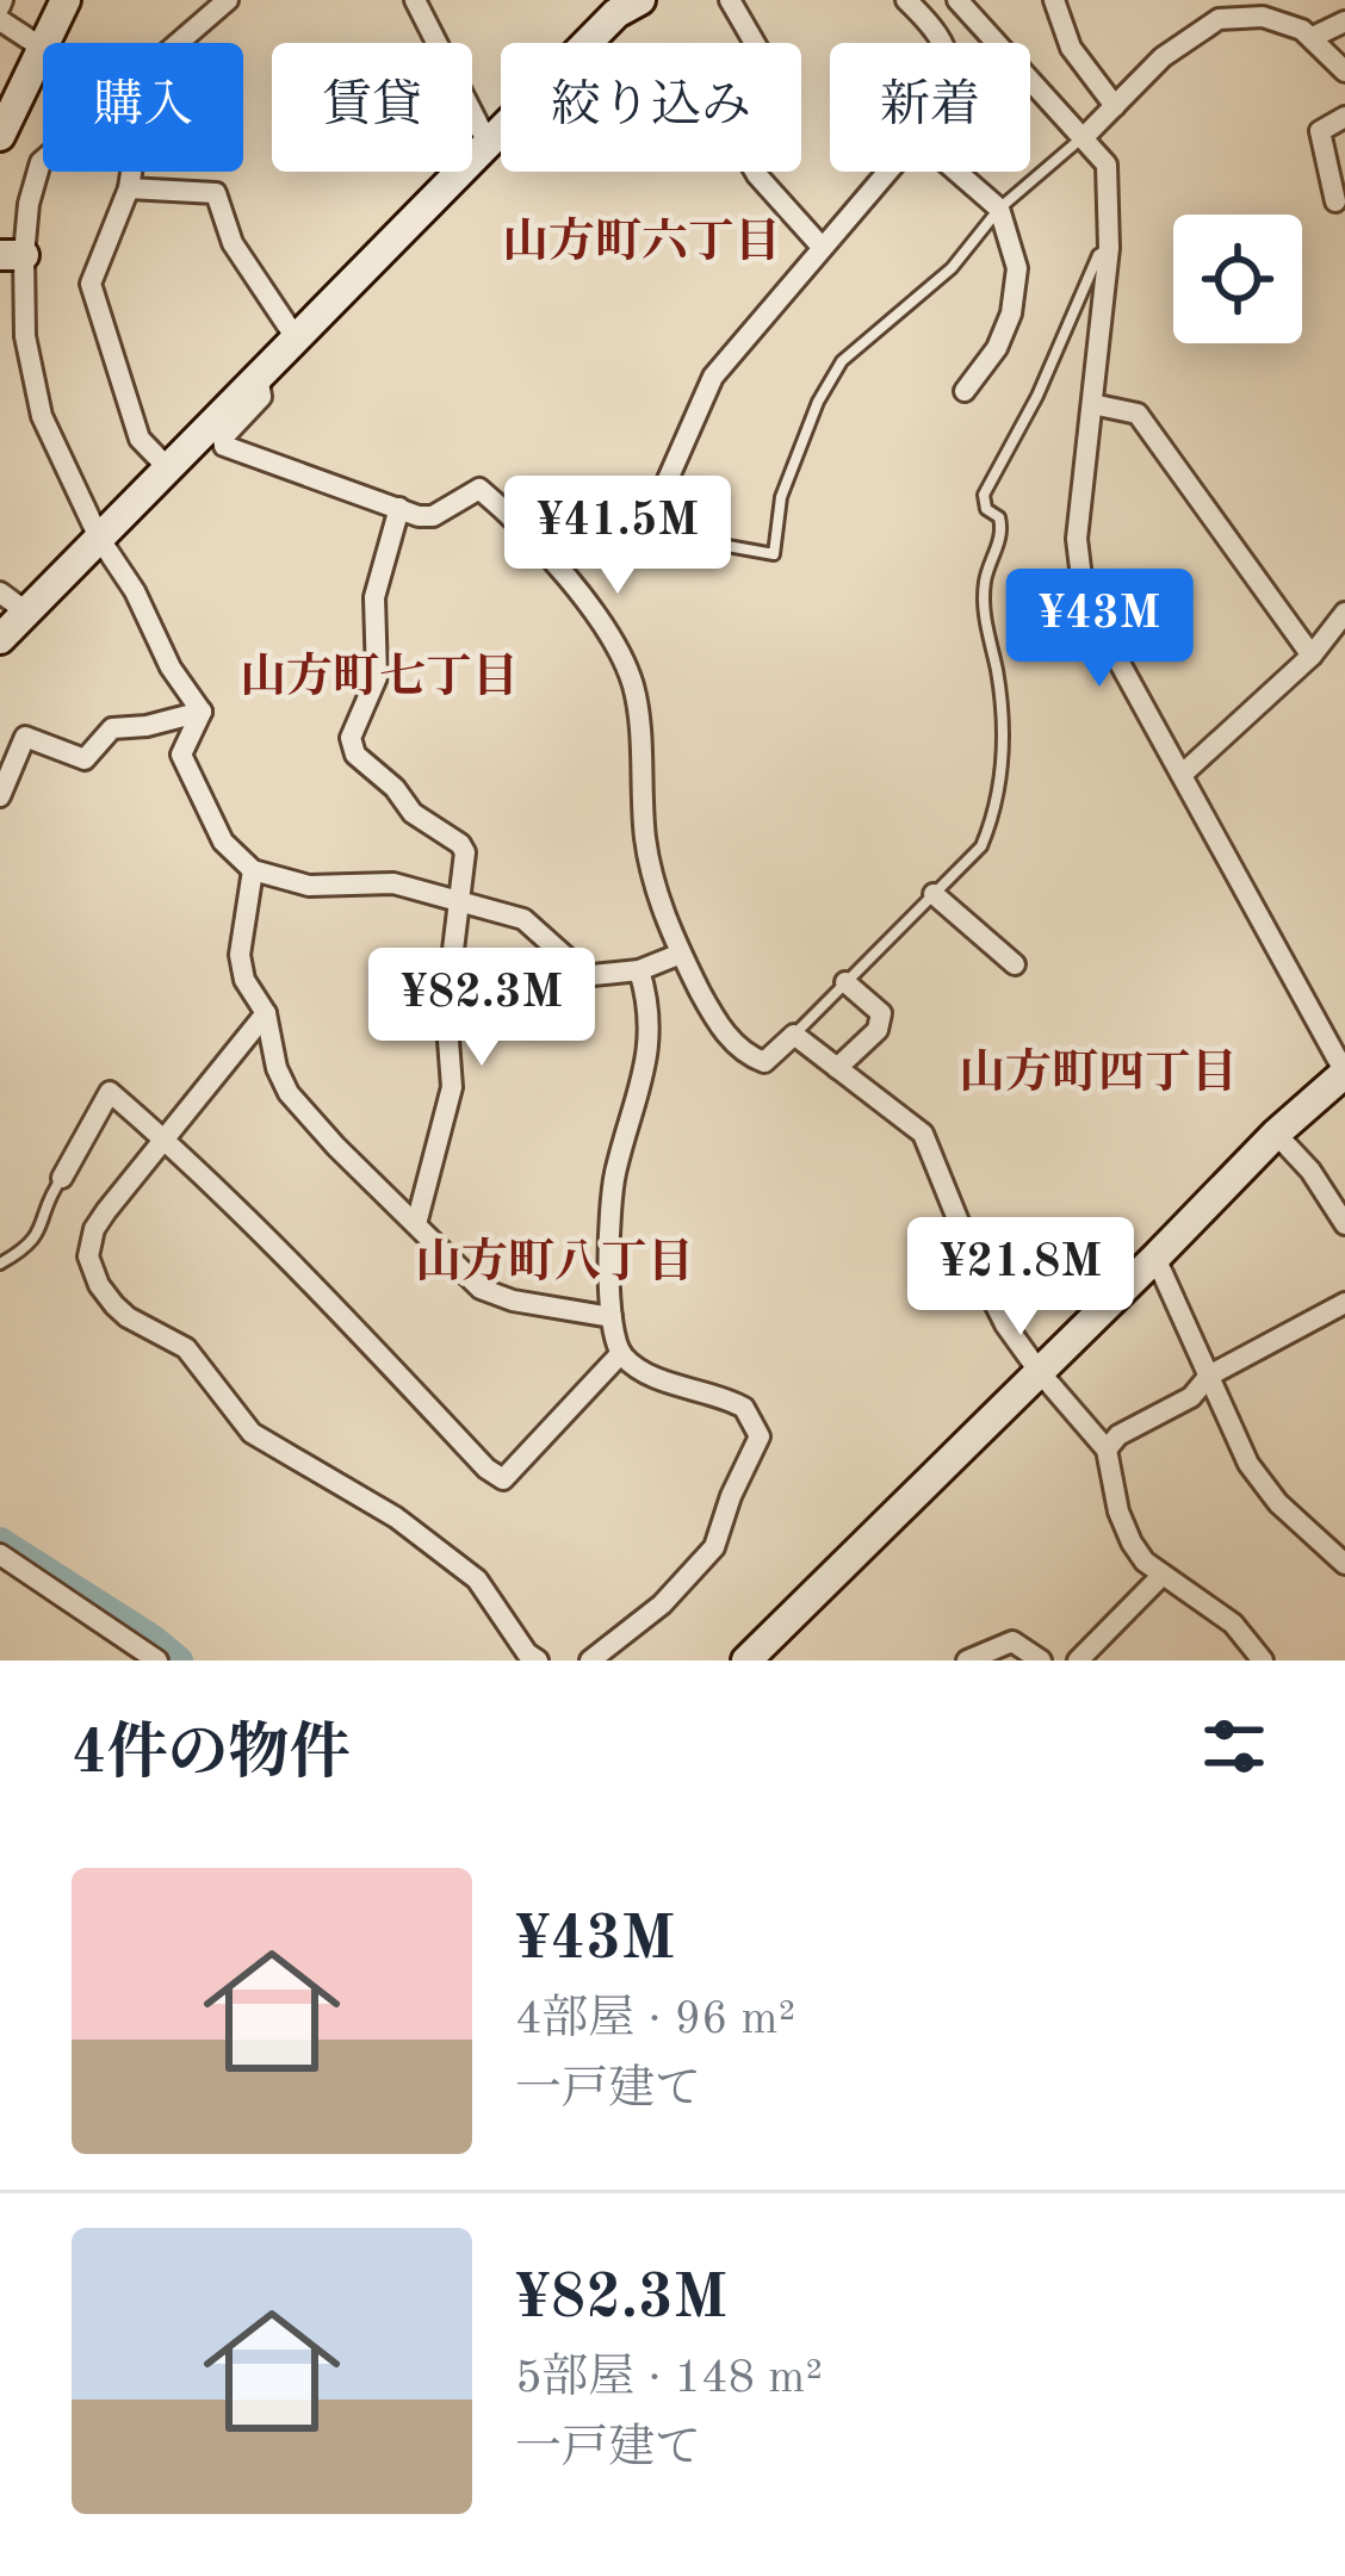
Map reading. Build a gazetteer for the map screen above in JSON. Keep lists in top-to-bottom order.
{
  "districts": [
    "山方町六丁目",
    "山方町七丁目",
    "山方町四丁目",
    "山方町八丁目"
  ],
  "page": {
    "chip": [
      "購入",
      "賃貸",
      "絞り込み",
      "新着"
    ],
    "price": [
      "¥41.5M",
      "¥43M",
      "¥82.3M",
      "¥21.8M"
    ],
    "heading": "4件の物件",
    "list": [
      {
        "name": "¥43M",
        "note": "4部屋 · 96 m² · 一戸建て"
      },
      {
        "name": "¥82.3M",
        "note": "5部屋 · 148 m² · 一戸建て"
      }
    ]
  }
}
